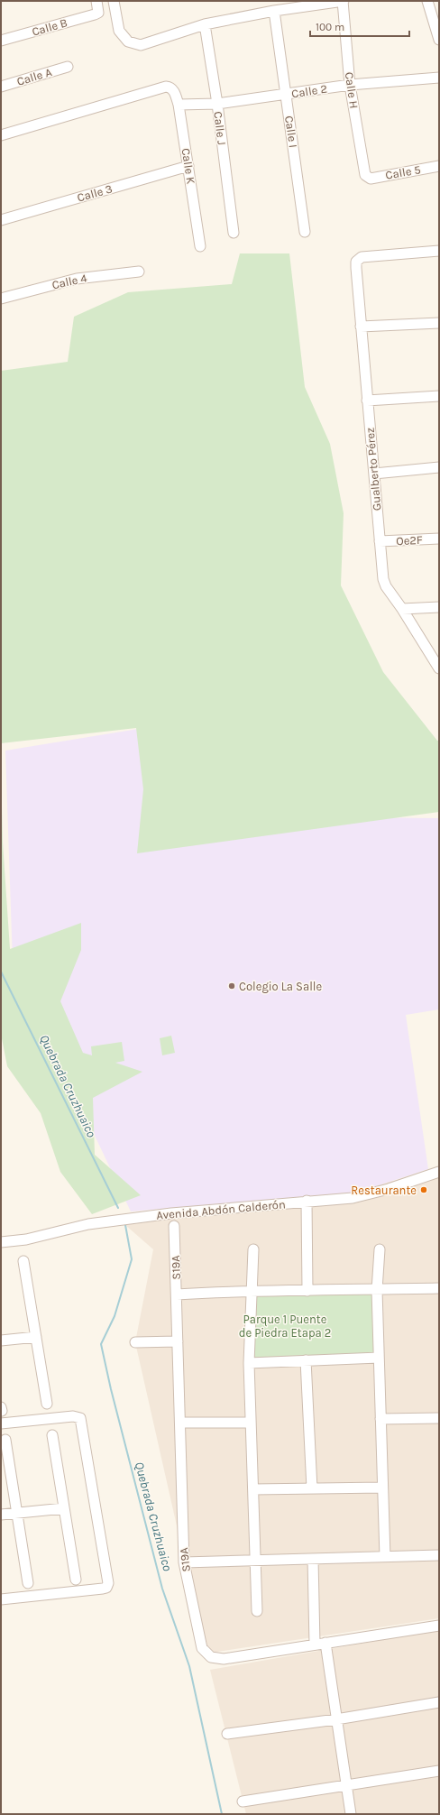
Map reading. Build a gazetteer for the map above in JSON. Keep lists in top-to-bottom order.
{
  "streets": {
    "street": [
      "Calle B",
      "Calle A",
      "Calle H",
      "Calle 2",
      "Calle J",
      "Calle I",
      "Calle K",
      "Calle 5",
      "Calle 3",
      "Calle 4",
      "Gualberto Pérez",
      "Oe2F",
      "Avenida Abdón Calderón",
      "S19A"
    ]
  },
  "crossings": [
    ["Calle H", "Calle 2"],
    ["Calle H", "Calle 5"],
    ["Calle 2", "Calle J"],
    ["Calle 2", "Calle I"],
    ["Calle 2", "Calle K"],
    ["Calle K", "Calle 3"],
    ["Gualberto Pérez", "Oe2F"]
  ],
  "water": ["Quebrada Cruzhuaico"],
  "parks": ["Parque 1 Puente de Piedra Etapa 2"],
  "places": ["Colegio La Salle", "Restaurante"],
  "scale_bar": "100 m"
}
